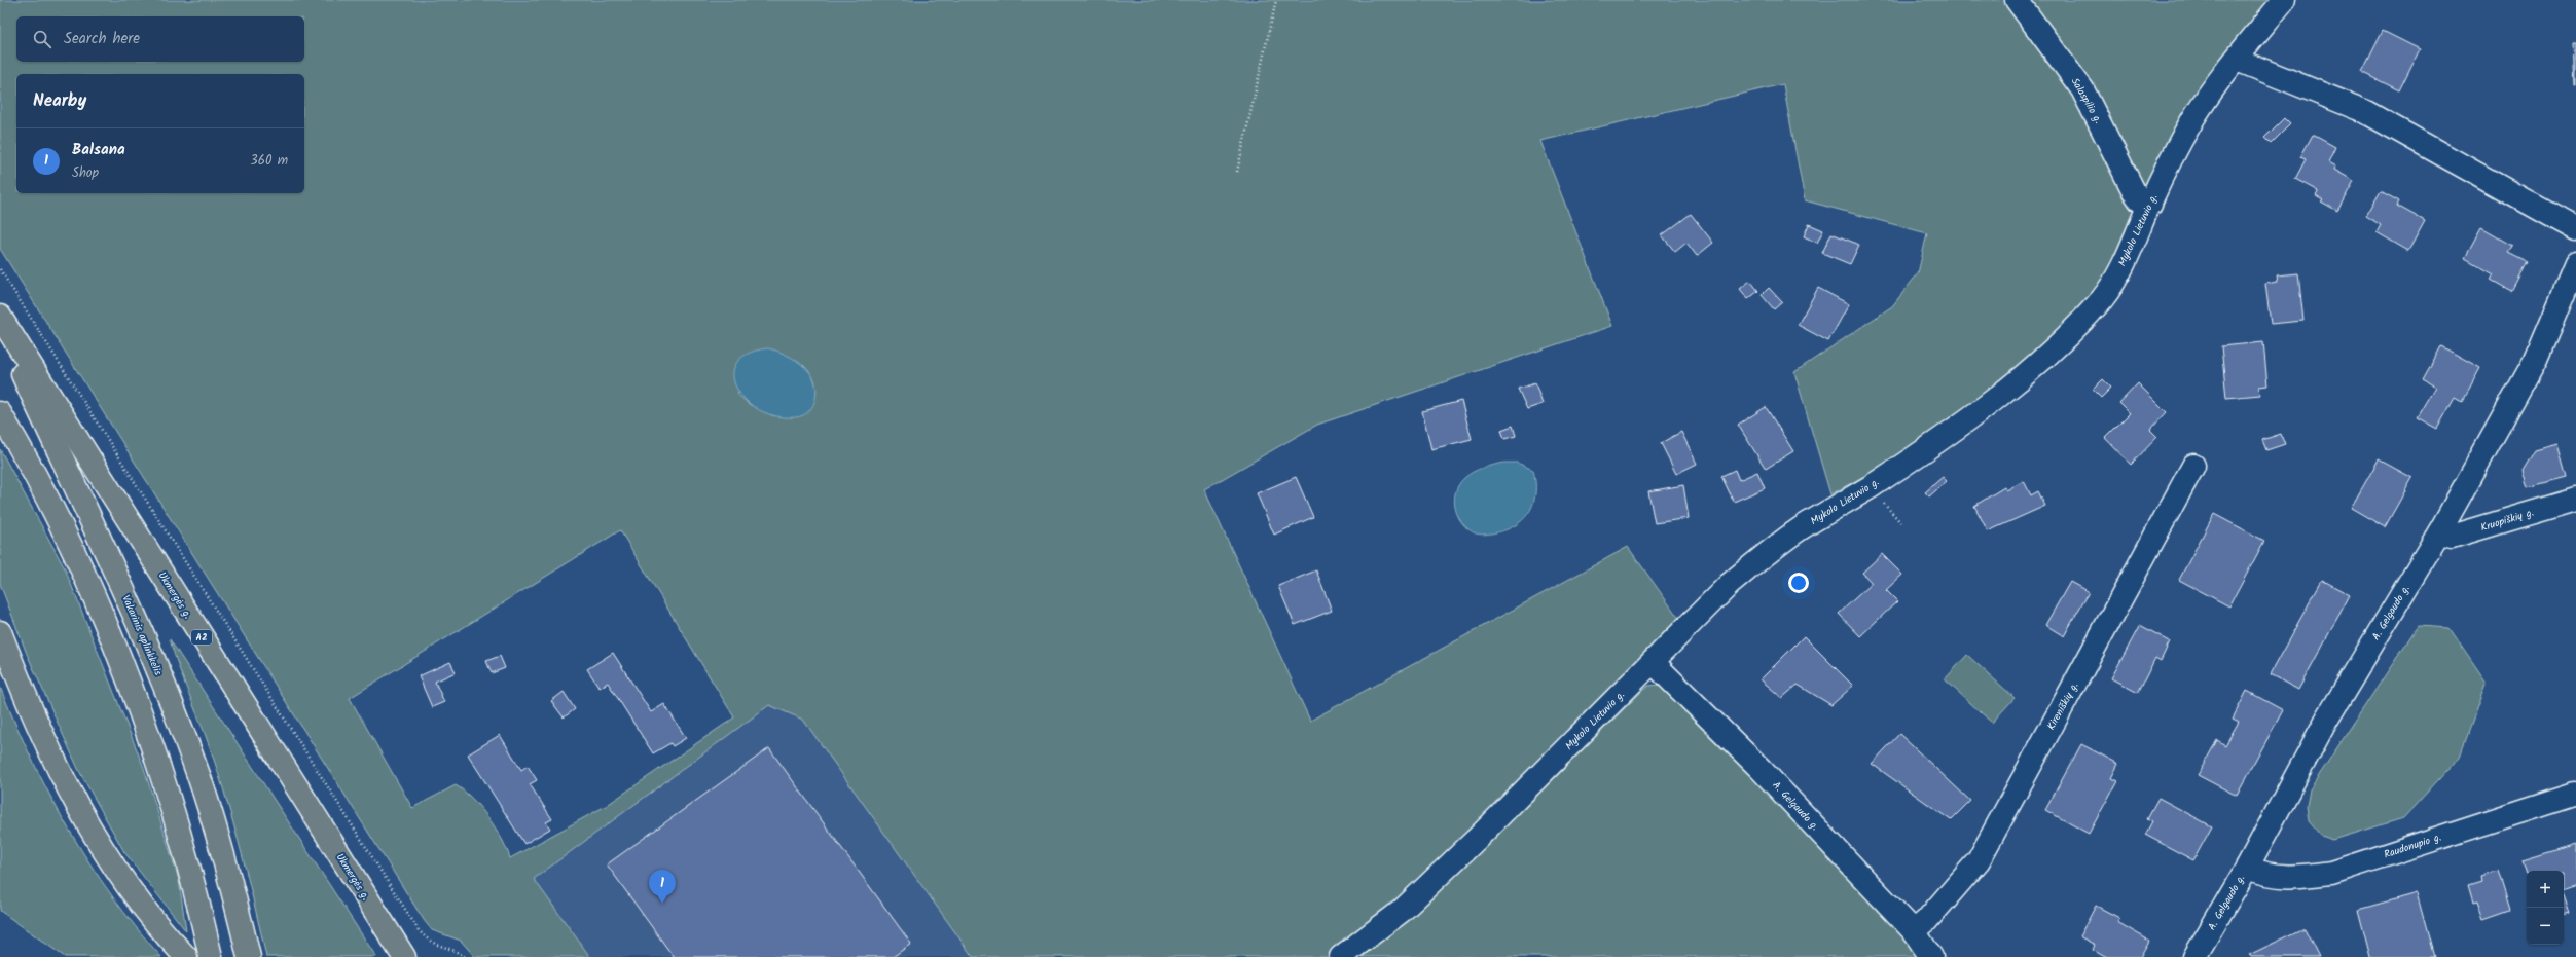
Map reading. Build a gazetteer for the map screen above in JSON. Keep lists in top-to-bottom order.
{
  "streets": {
    "highway": ["Ukmergės g.", "Vakarinis aplinkkelis", "A2"],
    "street": [
      "Salaspilio g.",
      "Mykolo Lietuvio g.",
      "Kruopiškių g.",
      "A. Gelgaudo g.",
      "Kireniškių g.",
      "Raudonupio g."
    ]
  },
  "crossings": [
    ["Salaspilio g.", "Mykolo Lietuvio g."],
    ["Mykolo Lietuvio g.", "A. Gelgaudo g."],
    ["Kruopiškių g.", "A. Gelgaudo g."],
    ["A. Gelgaudo g.", "Kireniškių g."],
    ["A. Gelgaudo g.", "Raudonupio g."]
  ],
  "page": {
    "search": "Search here",
    "heading": "Nearby",
    "list": [
      {
        "mark": "1",
        "name": "Balsana",
        "note": "Shop",
        "value": "360 m"
      }
    ],
    "pins": "1",
    "map_buttons": ["+", "−"]
  }
}
